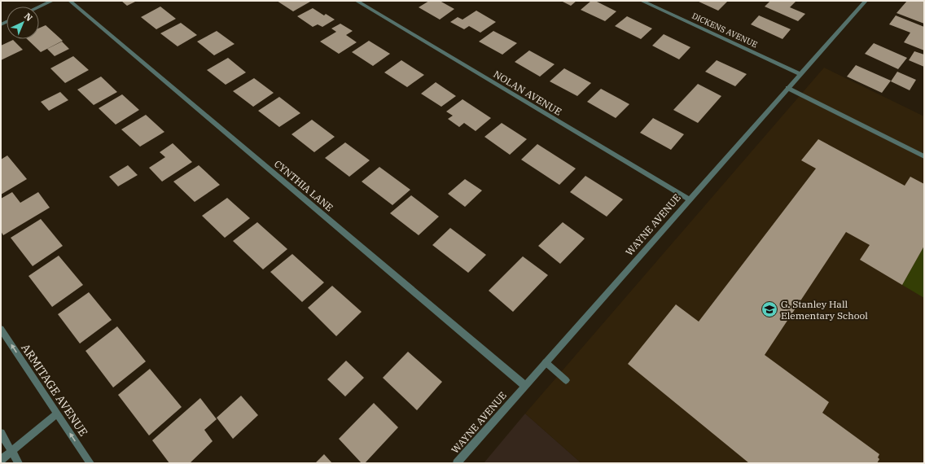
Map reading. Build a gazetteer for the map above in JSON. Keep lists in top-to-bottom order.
{
  "streets": {
    "street": [
      "DICKENS AVENUE",
      "NOLAN AVENUE",
      "CYNTHIA LANE",
      "WAYNE AVENUE",
      "ARMITAGE AVENUE"
    ]
  },
  "crossings": [
    ["DICKENS AVENUE", "WAYNE AVENUE"],
    ["NOLAN AVENUE", "WAYNE AVENUE"],
    ["CYNTHIA LANE", "WAYNE AVENUE"]
  ],
  "one_way": ["ARMITAGE AVENUE"],
  "places": {
    "school or university": ["G. Stanley Hall Elementary School"]
  },
  "north": "top right"
}
